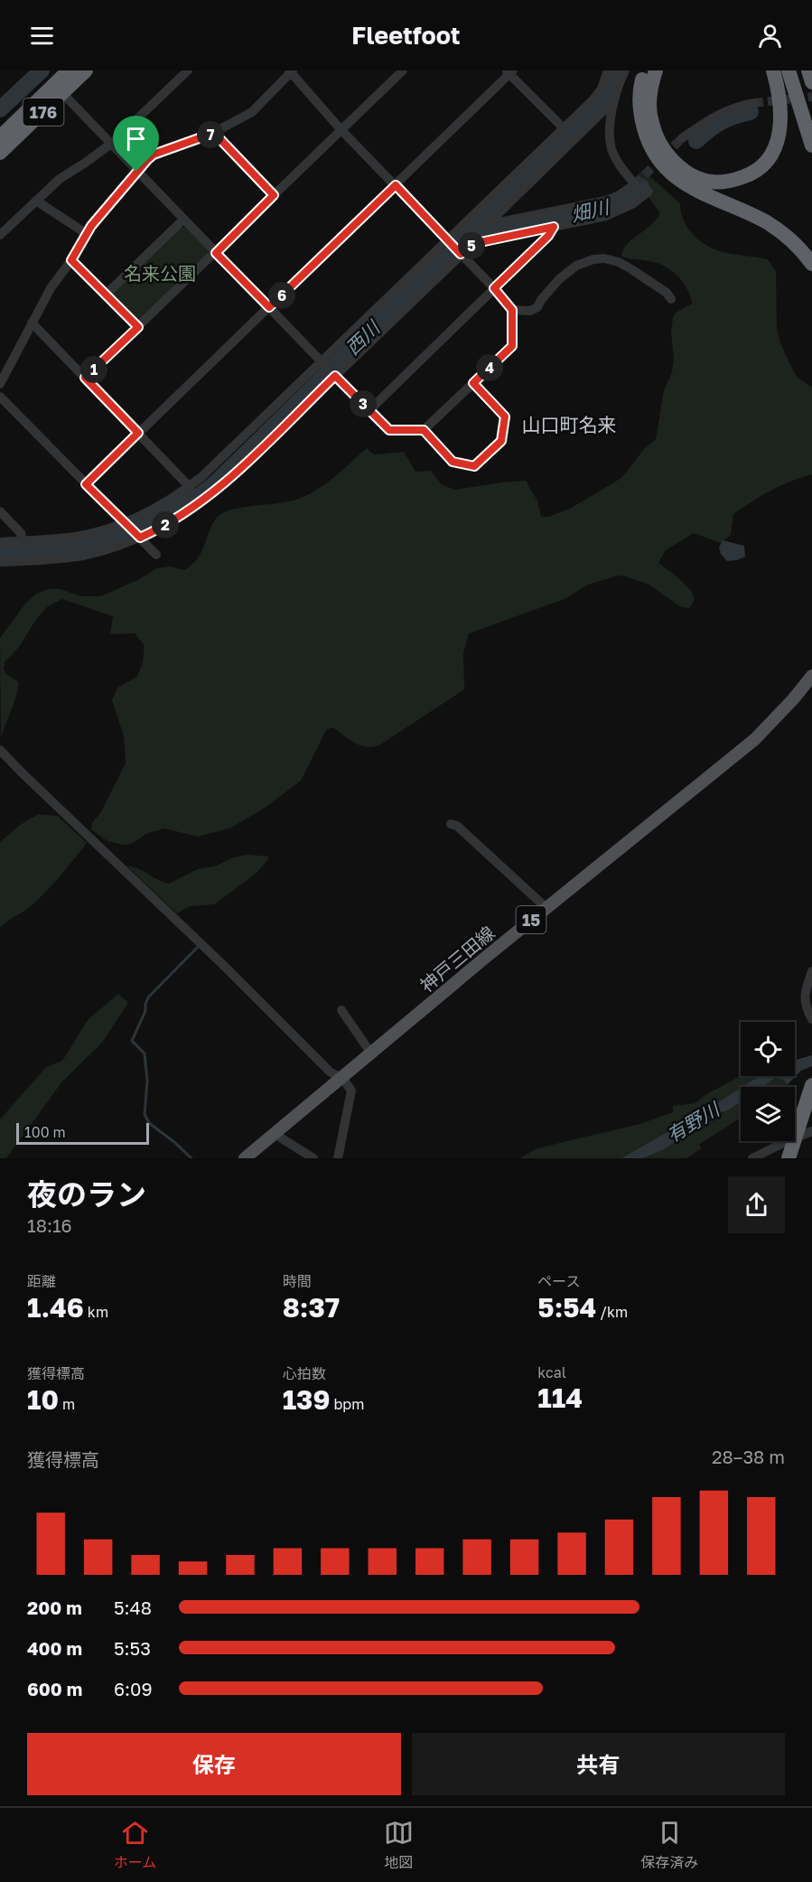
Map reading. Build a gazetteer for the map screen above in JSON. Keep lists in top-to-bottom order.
{
  "streets": {
    "highway": ["176"],
    "main road": ["15", "神戸三田線"]
  },
  "districts": ["山口町名来"],
  "water": ["畑川", "西川", "有野川"],
  "parks": ["名来公園"],
  "scale_bar": "100 m",
  "page": {
    "header": "Fleetfoot",
    "pins": [
      "7",
      "5",
      "6",
      "4",
      "1",
      "3",
      "2"
    ],
    "scale": "100 m",
    "heading": ["夜のラン", "18:16"],
    "stats": [
      ["距離", "1.46 km"],
      ["時間", "8:37"],
      ["ペース", "5:54 /km"],
      ["獲得標高", "10 m"],
      ["心拍数", "139 bpm"],
      ["kcal", "114"]
    ],
    "chart": ["獲得標高", "28–38 m"],
    "list": [
      {
        "name": "200 m",
        "note": "5:48"
      },
      {
        "name": "400 m",
        "note": "5:53"
      },
      {
        "name": "600 m",
        "note": "6:09"
      }
    ],
    "buttons": ["保存", "共有"],
    "tabs": ["ホーム", "地図", "保存済み"]
  }
}
